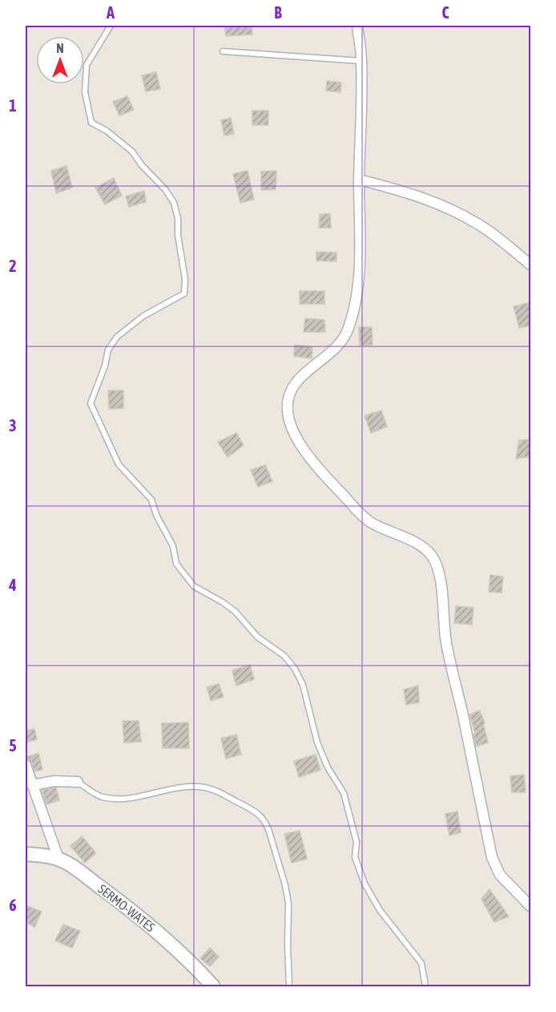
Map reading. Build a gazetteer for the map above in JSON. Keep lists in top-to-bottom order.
{
  "streets": {
    "main road": ["SERMO-WATES"]
  },
  "north": "top",
  "grid": {
    "columns": ["A", "B", "C"],
    "rows": [
      "1",
      "2",
      "3",
      "4",
      "5",
      "6"
    ]
  }
}
